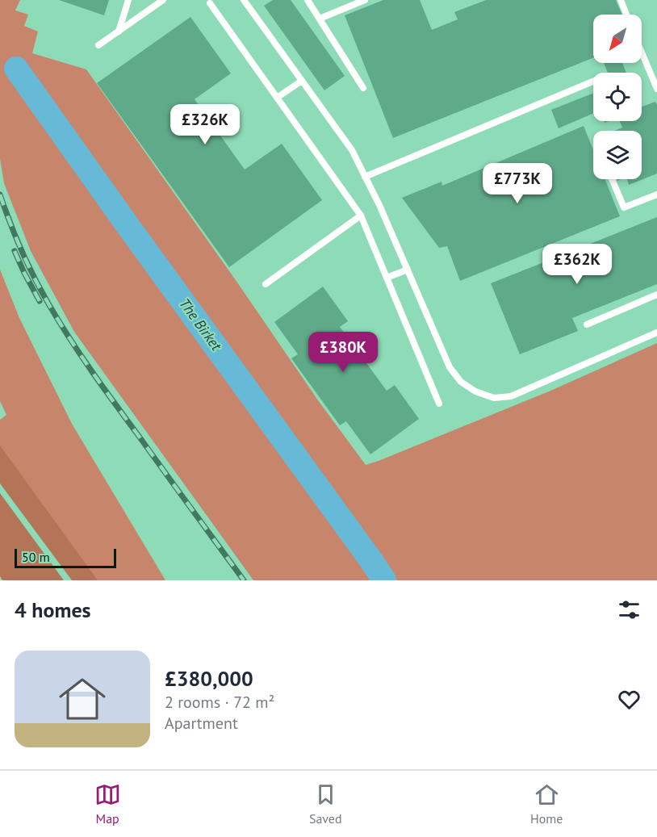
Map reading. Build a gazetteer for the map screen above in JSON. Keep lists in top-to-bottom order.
{
  "water": ["The Birket"],
  "scale_bar": "50 m",
  "north": "bottom left",
  "page": {
    "price": [
      "£326K",
      "£773K",
      "£362K",
      "£380K"
    ],
    "scale": "50 m",
    "heading": "4 homes",
    "list": [
      {
        "name": "£380,000",
        "note": "2 rooms · 72 m² · Apartment"
      }
    ],
    "tabs": ["Map", "Saved", "Home"]
  }
}
